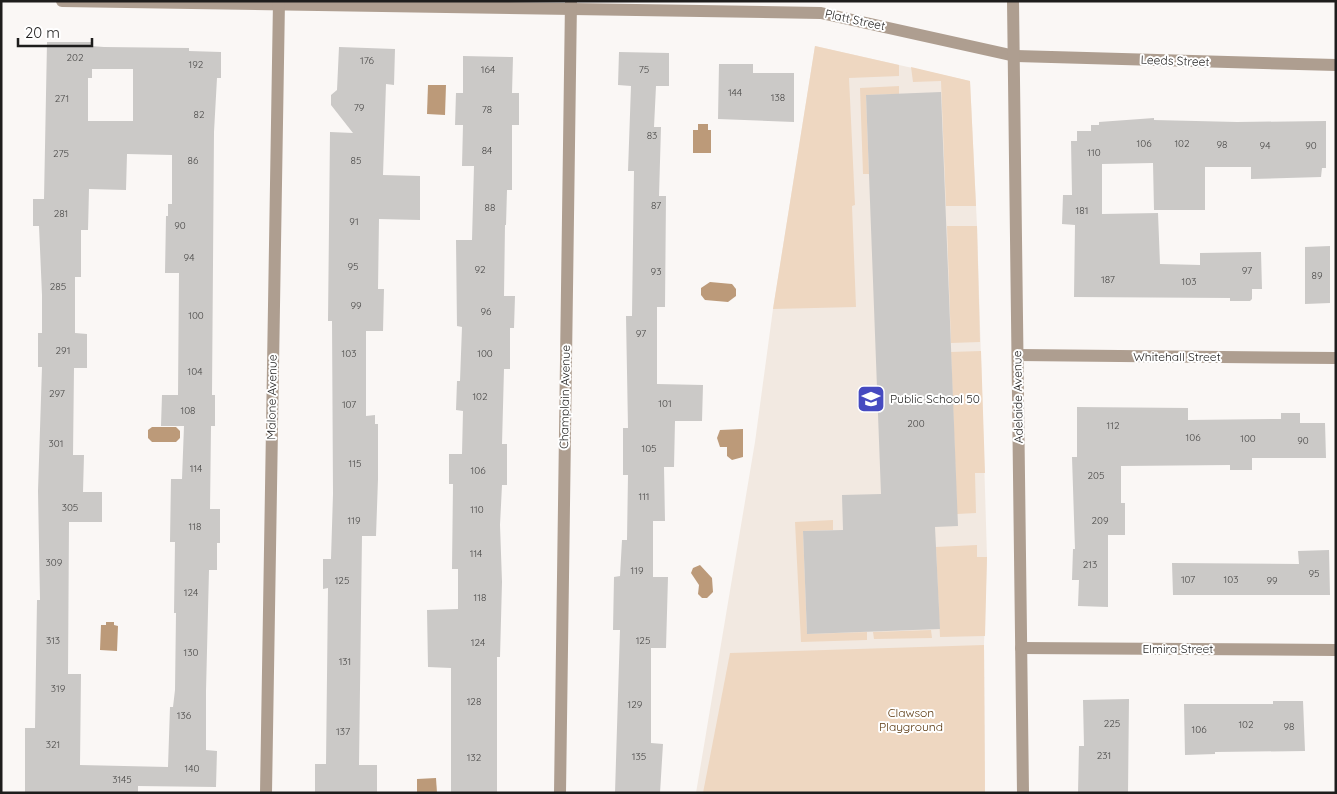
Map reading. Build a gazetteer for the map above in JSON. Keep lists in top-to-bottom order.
{
  "streets": {
    "street": [
      "Platt Street",
      "Leeds Street",
      "Whitehall Street",
      "Malone Avenue",
      "Champlain Avenue",
      "Adelaide Avenue",
      "Elmira Street"
    ]
  },
  "crossings": [
    ["Platt Street", "Leeds Street"],
    ["Platt Street", "Malone Avenue"],
    ["Platt Street", "Champlain Avenue"],
    ["Platt Street", "Adelaide Avenue"],
    ["Leeds Street", "Adelaide Avenue"],
    ["Whitehall Street", "Adelaide Avenue"],
    ["Adelaide Avenue", "Elmira Street"]
  ],
  "parks": ["Clawson Playground"],
  "places": {
    "school or university": ["Public School 50"]
  },
  "house_numbers": [
    "202",
    "176",
    "192",
    "164",
    "75",
    "144",
    "138",
    "271",
    "79",
    "78",
    "82",
    "83",
    "106",
    "102",
    "98",
    "94",
    "90",
    "84",
    "110",
    "275",
    "86",
    "85",
    "87",
    "88",
    "181",
    "281",
    "91",
    "90",
    "94",
    "95",
    "92",
    "97",
    "93",
    "89",
    "187",
    "103",
    "285",
    "99",
    "96",
    "100",
    "97",
    "291",
    "103",
    "100",
    "104",
    "297",
    "102",
    "101",
    "107",
    "108",
    "200",
    "112",
    "106",
    "100",
    "90",
    "301",
    "105",
    "115",
    "114",
    "106",
    "205",
    "111",
    "305",
    "110",
    "119",
    "209",
    "118",
    "114",
    "309",
    "213",
    "119",
    "95",
    "107",
    "103",
    "125",
    "99",
    "124",
    "118",
    "313",
    "125",
    "124",
    "130",
    "131",
    "319",
    "128",
    "129",
    "136",
    "225",
    "102",
    "98",
    "106",
    "137",
    "321",
    "231",
    "135",
    "132",
    "140",
    "3145"
  ],
  "scale_bar": "20 m"
}
